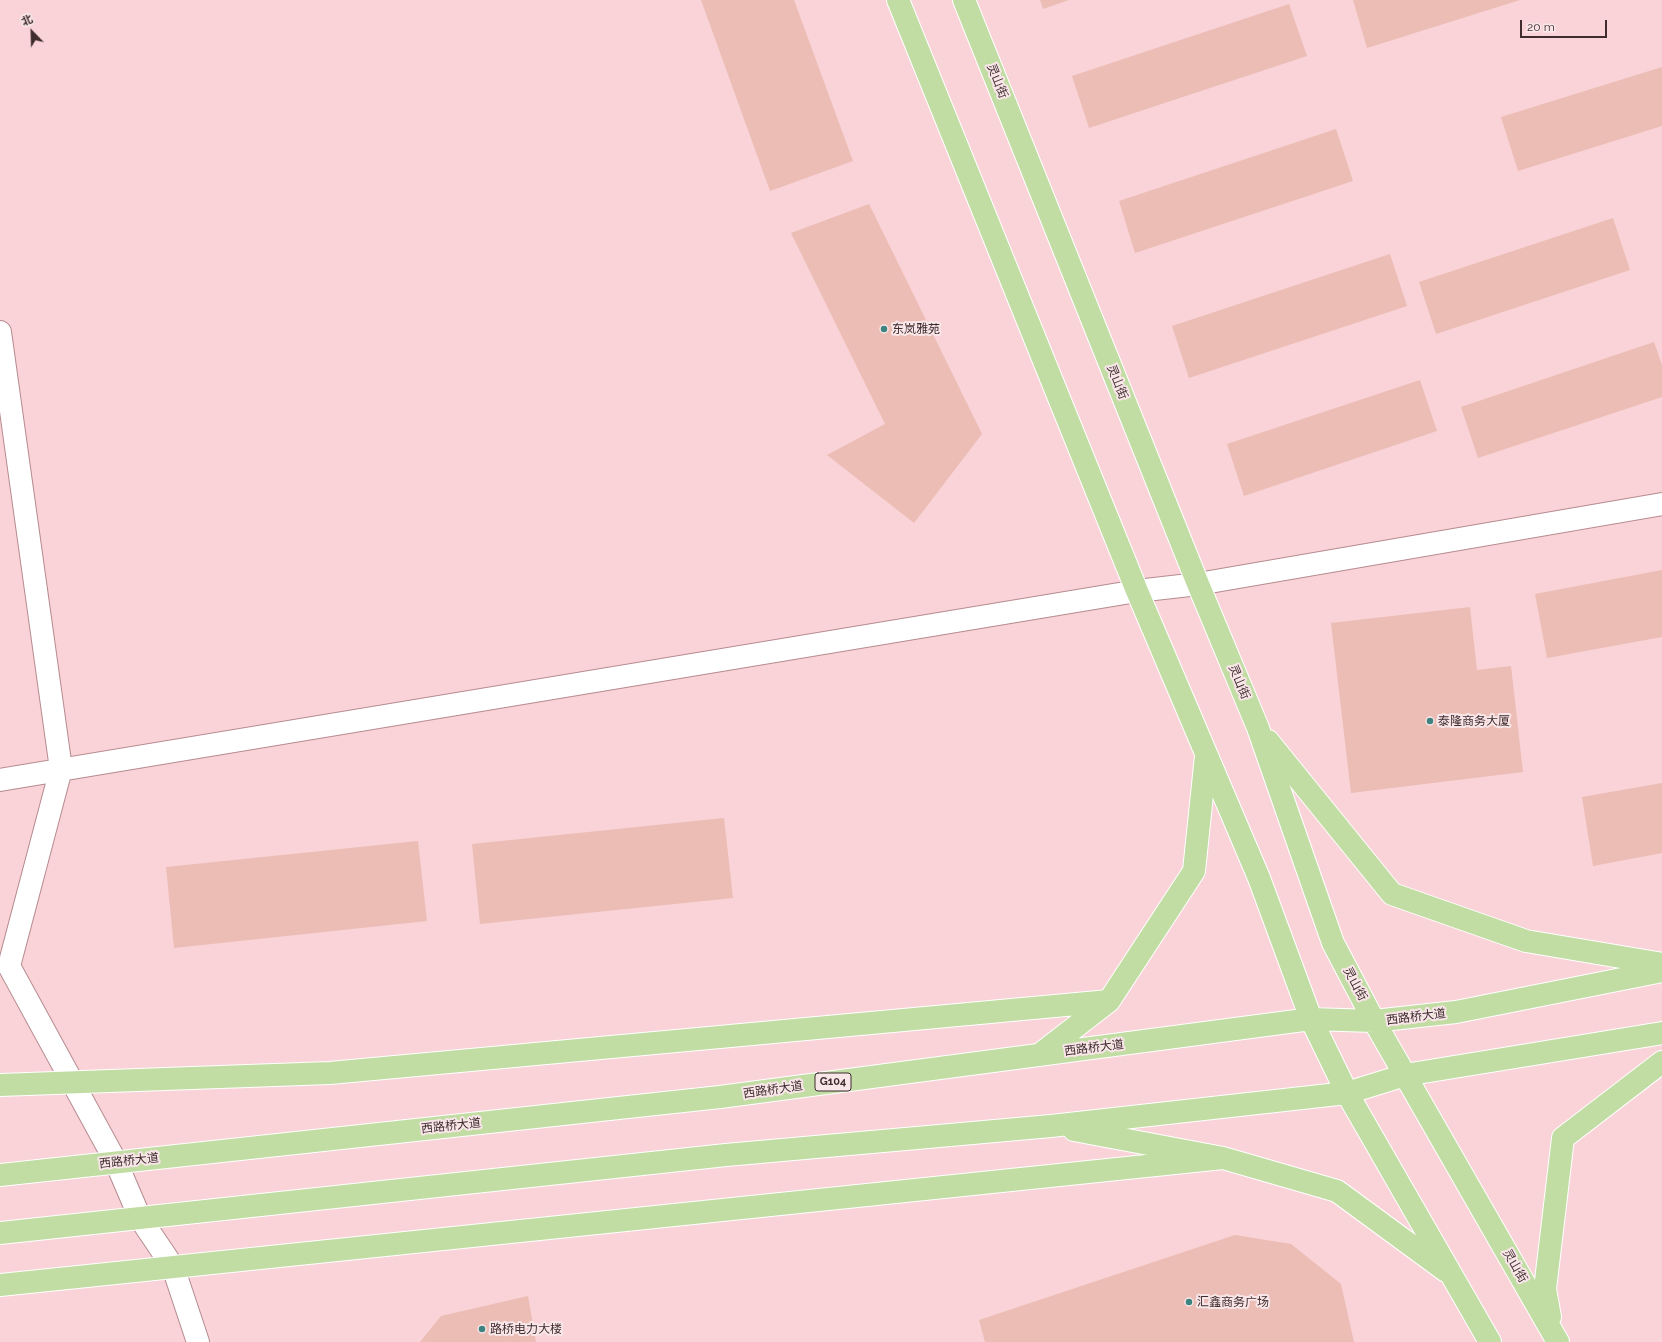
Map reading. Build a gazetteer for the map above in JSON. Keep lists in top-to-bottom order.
{
  "streets": {
    "main road": ["灵山街", "西路桥大道", "G104"]
  },
  "crossings": [
    ["灵山街", "西路桥大道"]
  ],
  "places": [
    "东岚雅苑",
    "泰隆商务大厦",
    "汇鑫商务广场",
    "路桥电力大楼"
  ],
  "scale_bar": "20 m",
  "north": "top left"
}
